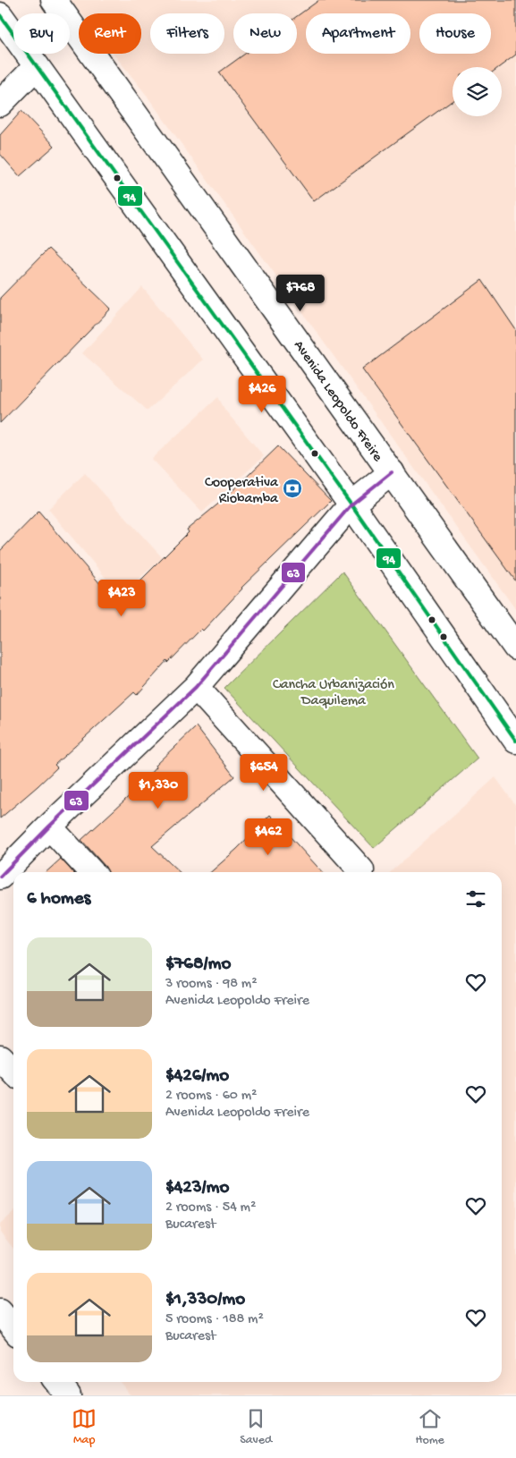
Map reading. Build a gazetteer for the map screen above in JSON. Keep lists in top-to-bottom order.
{
  "streets": {
    "main road": ["Avenida Leopoldo Freire"]
  },
  "parks": ["Cancha Urbanización Daquilema"],
  "places": {
    "bank": ["Cooperativa Riobamba"]
  },
  "lines": ["transit line 94", "transit line 63"],
  "page": {
    "chip": [
      "Buy",
      "Rent",
      "Filters",
      "New",
      "Apartment",
      "House"
    ],
    "price": [
      "$768",
      "$426",
      "$423",
      "$654",
      "$1,330",
      "$462"
    ],
    "heading": "6 homes",
    "list": [
      {
        "name": "$768/mo",
        "note": "3 rooms · 98 m² · Avenida Leopoldo Freire"
      },
      {
        "name": "$426/mo",
        "note": "2 rooms · 60 m² · Avenida Leopoldo Freire"
      },
      {
        "name": "$423/mo",
        "note": "2 rooms · 54 m² · Bucarest"
      },
      {
        "name": "$1,330/mo",
        "note": "5 rooms · 188 m² · Bucarest"
      }
    ],
    "tabs": ["Map", "Saved", "Home"]
  }
}
